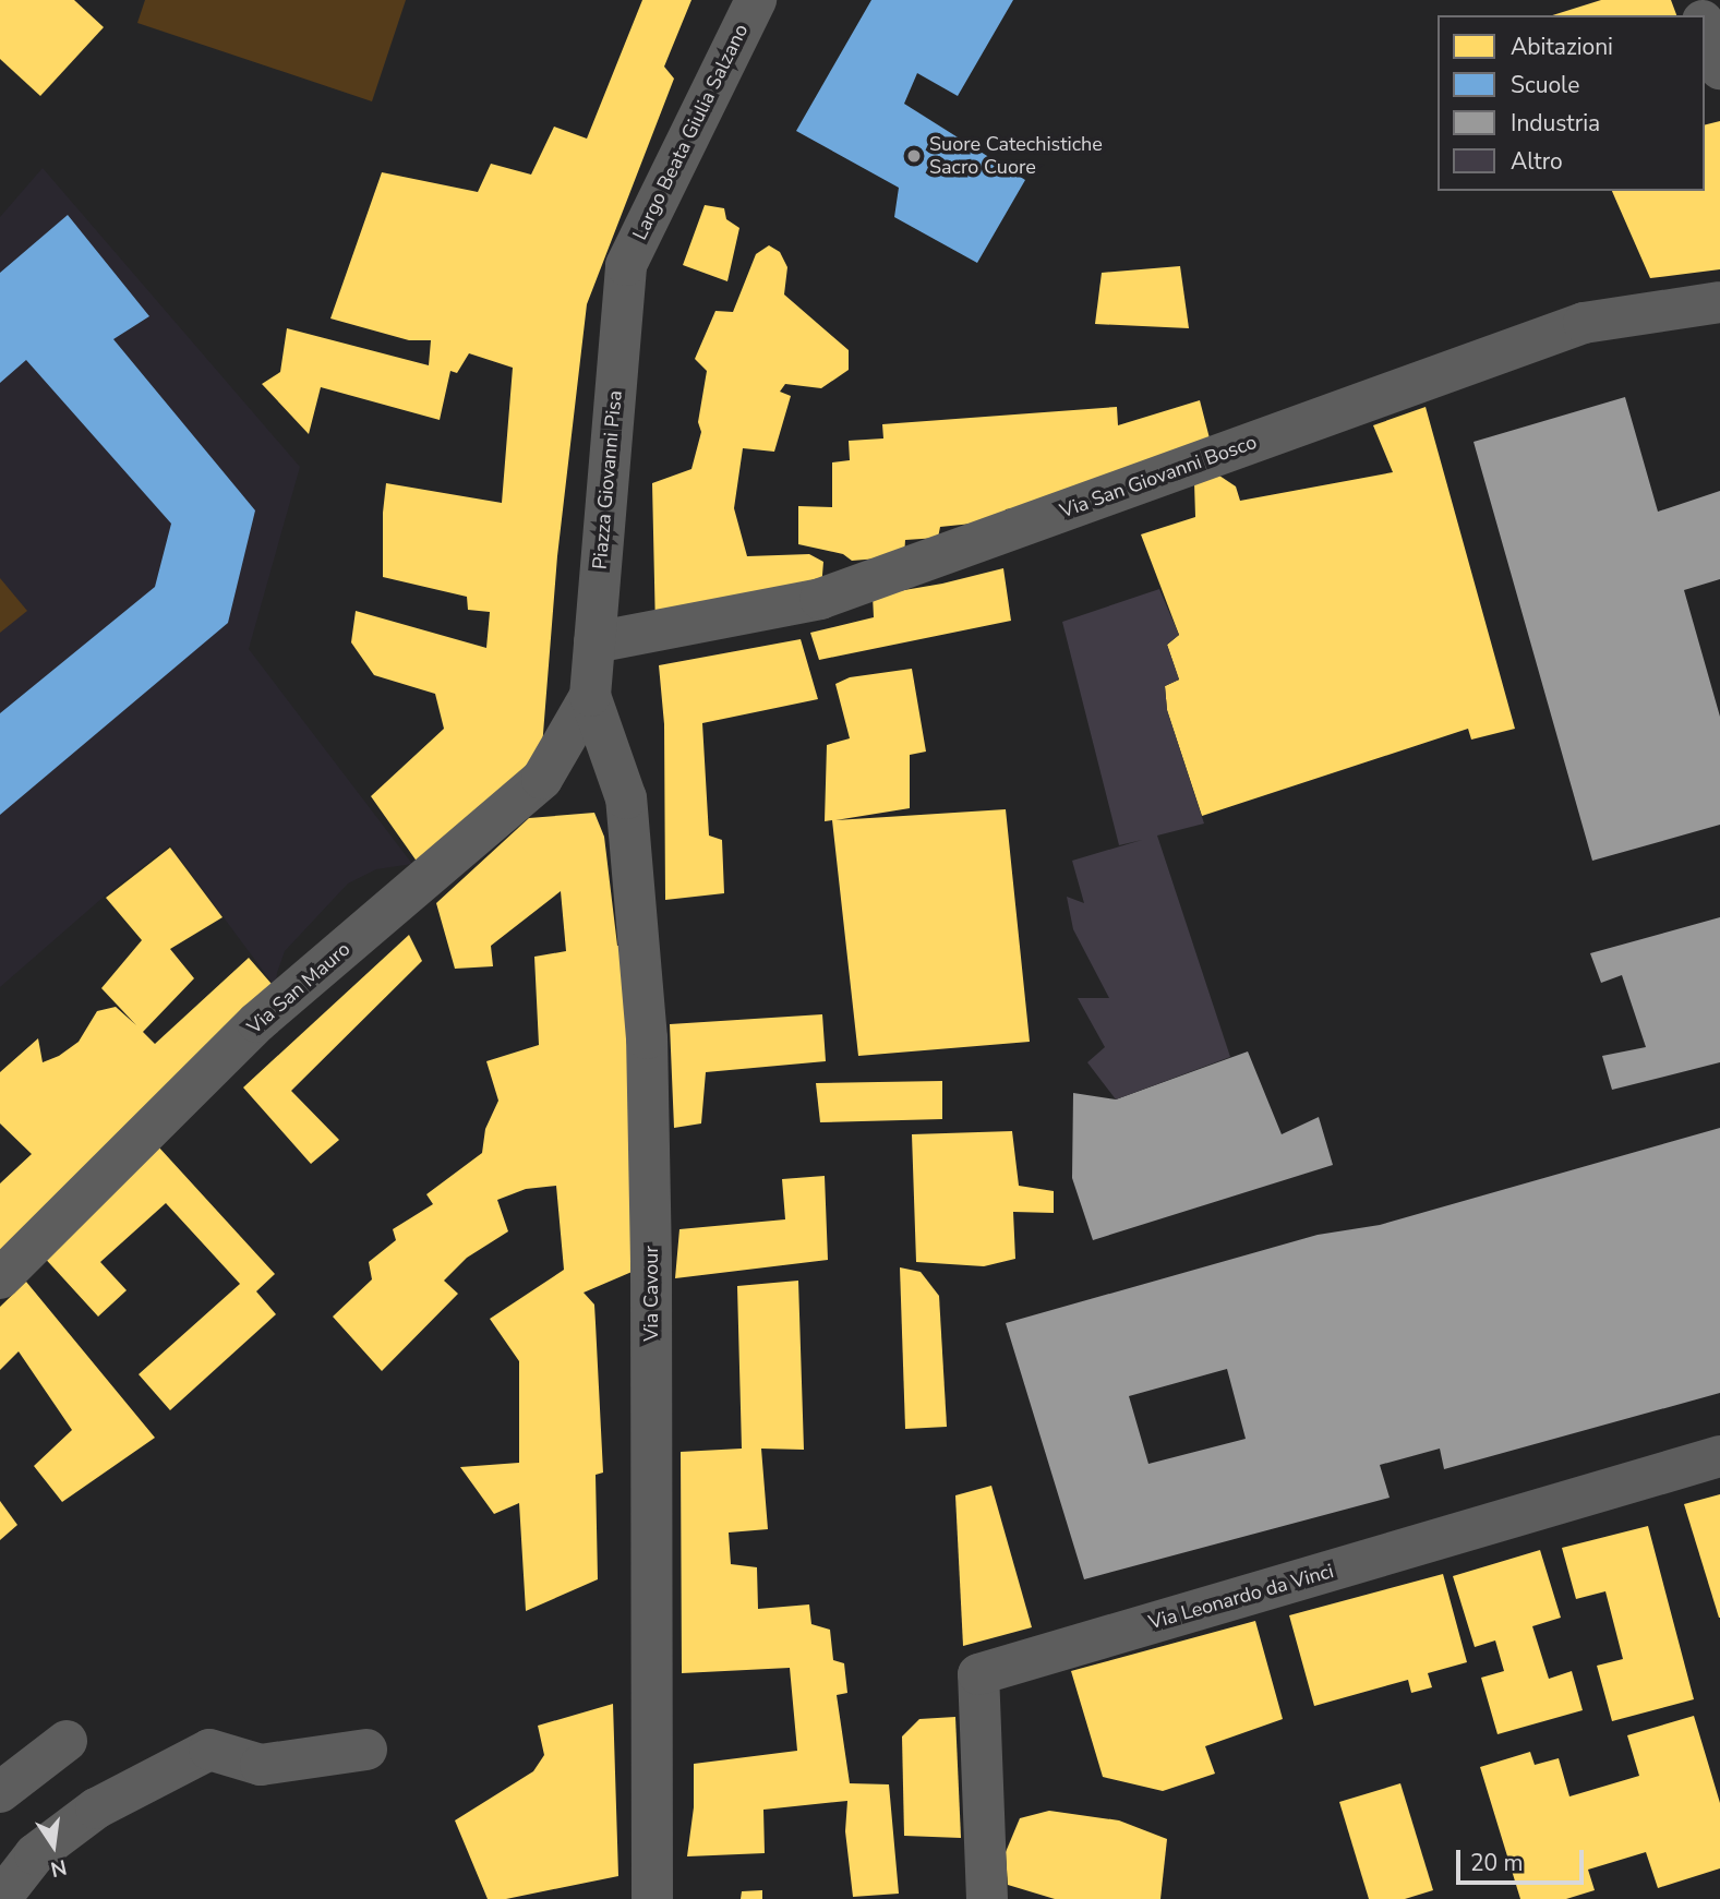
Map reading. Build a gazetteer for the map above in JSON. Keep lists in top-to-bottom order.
{
  "streets": {
    "street": [
      "Largo Beata Giulia Salzano",
      "Via San Giovanni Bosco",
      "Piazza Giovanni Pisa",
      "Via San Mauro",
      "Via Cavour",
      "Via Leonardo da Vinci"
    ]
  },
  "crossings": [
    ["Largo Beata Giulia Salzano", "Piazza Giovanni Pisa"],
    ["Via San Giovanni Bosco", "Piazza Giovanni Pisa"],
    ["Piazza Giovanni Pisa", "Via San Mauro"],
    ["Piazza Giovanni Pisa", "Via Cavour"],
    ["Via San Mauro", "Via Cavour"]
  ],
  "places": ["Suore Catechistiche Sacro Cuore"],
  "legend": [
    "Abitazioni",
    "Scuole",
    "Industria",
    "Altro"
  ],
  "scale_bar": "20 m",
  "north": "bottom"
}
